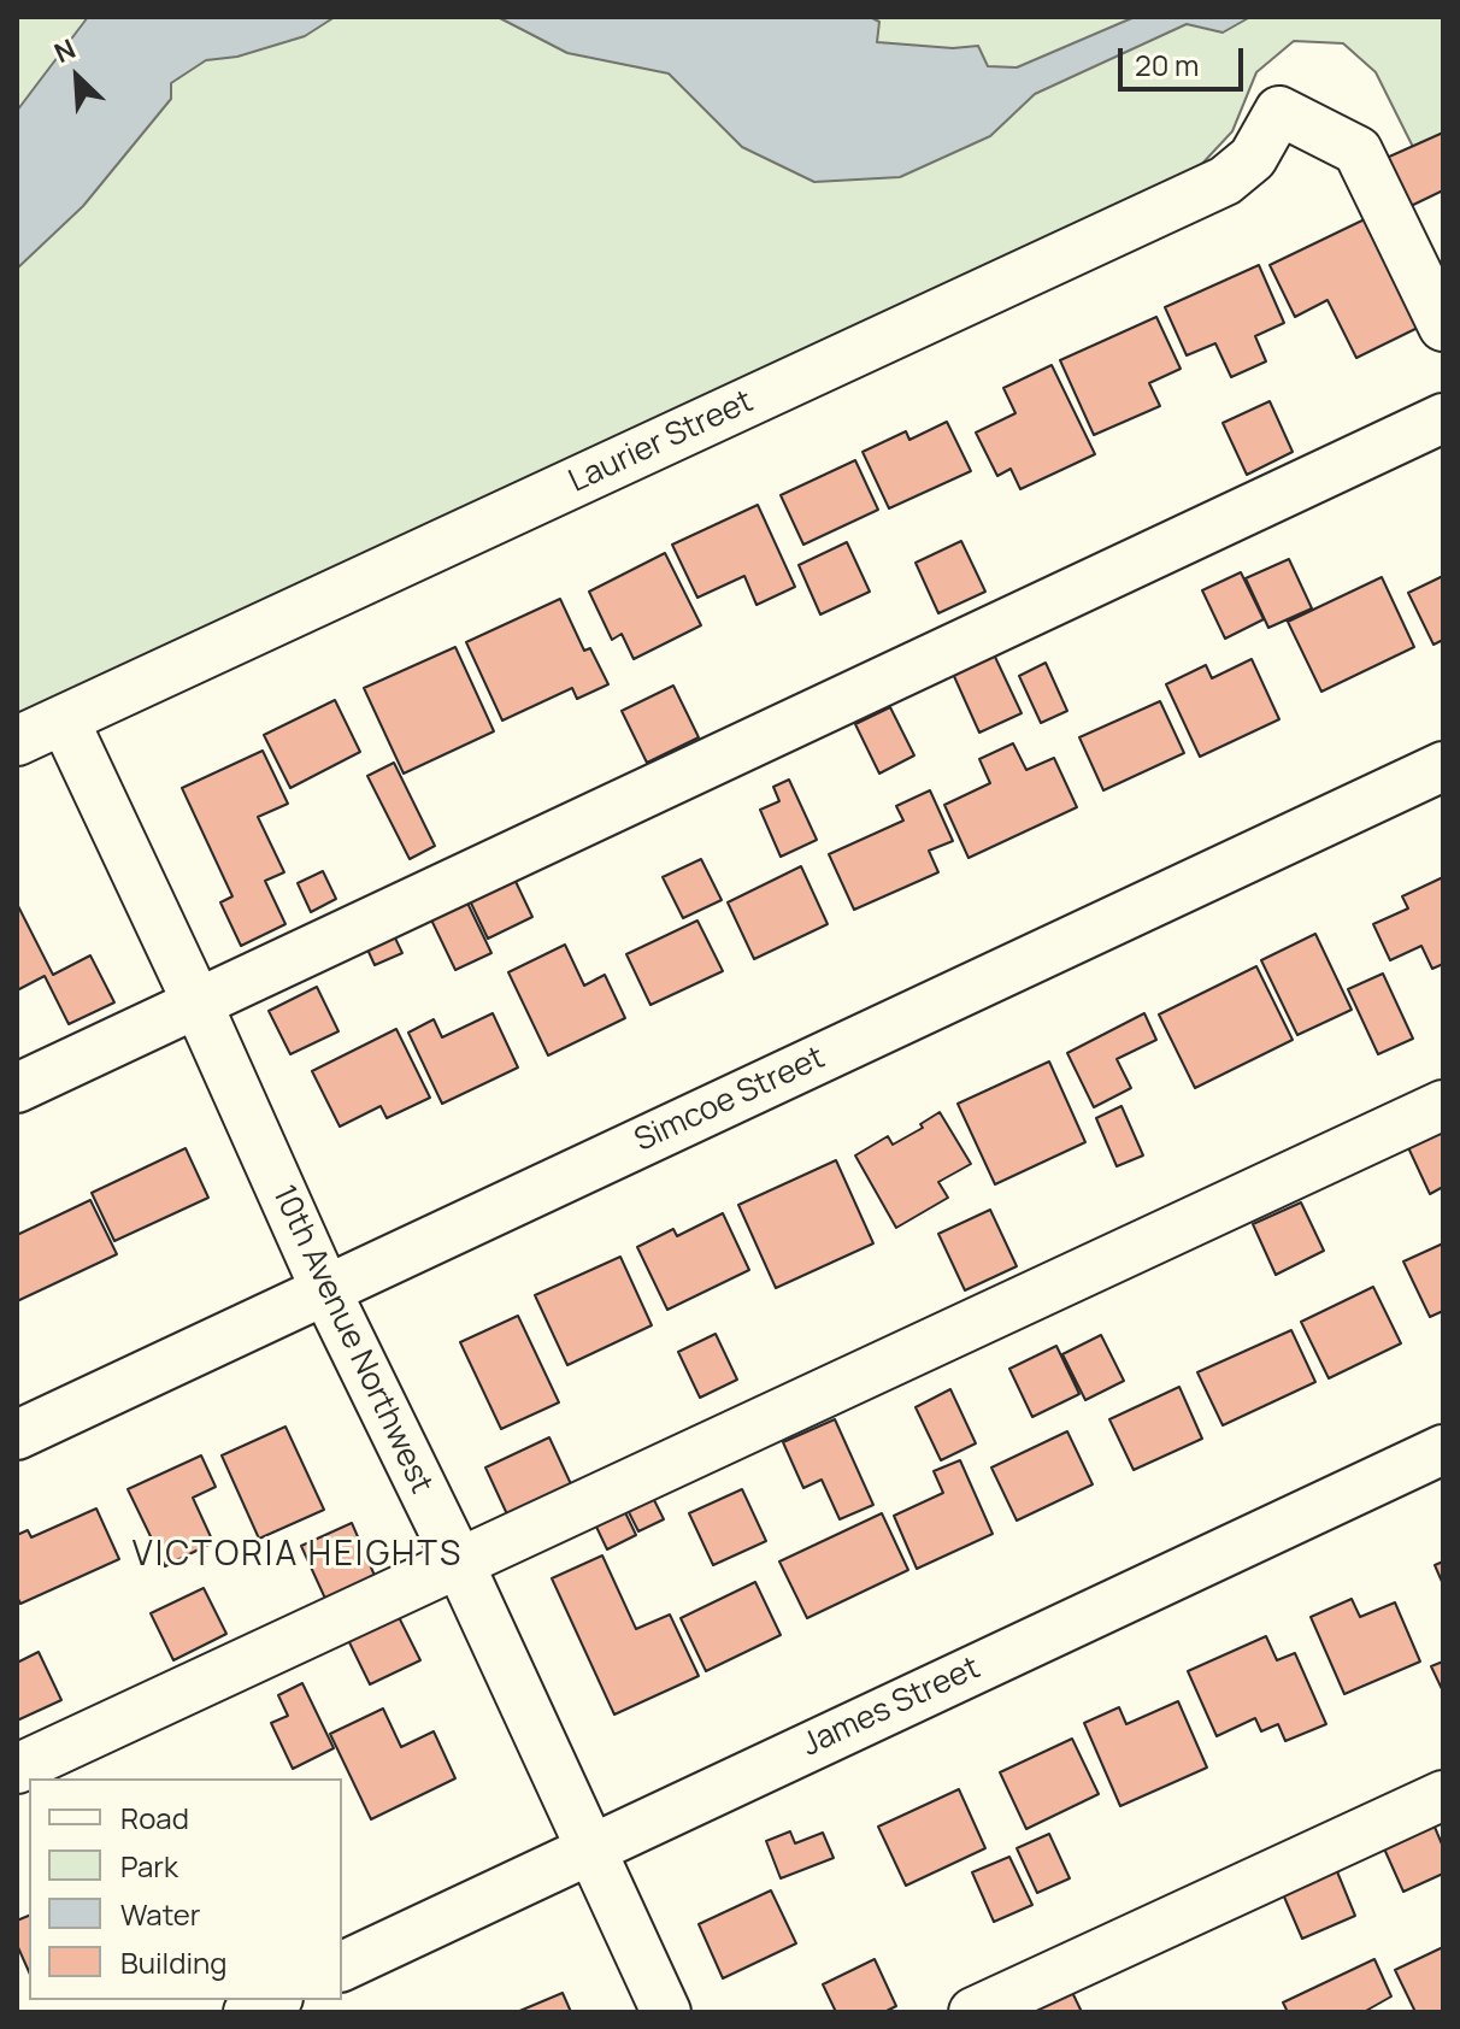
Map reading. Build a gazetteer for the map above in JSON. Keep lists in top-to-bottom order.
{
  "streets": {
    "street": [
      "Laurier Street",
      "Simcoe Street",
      "10th Avenue Northwest",
      "James Street"
    ]
  },
  "crossings": [
    ["Laurier Street", "10th Avenue Northwest"],
    ["Simcoe Street", "10th Avenue Northwest"],
    ["10th Avenue Northwest", "James Street"]
  ],
  "districts": ["VICTORIA HEIGHTS"],
  "legend": [
    "Road",
    "Park",
    "Water",
    "Building"
  ],
  "scale_bar": "20 m",
  "north": "top left"
}
